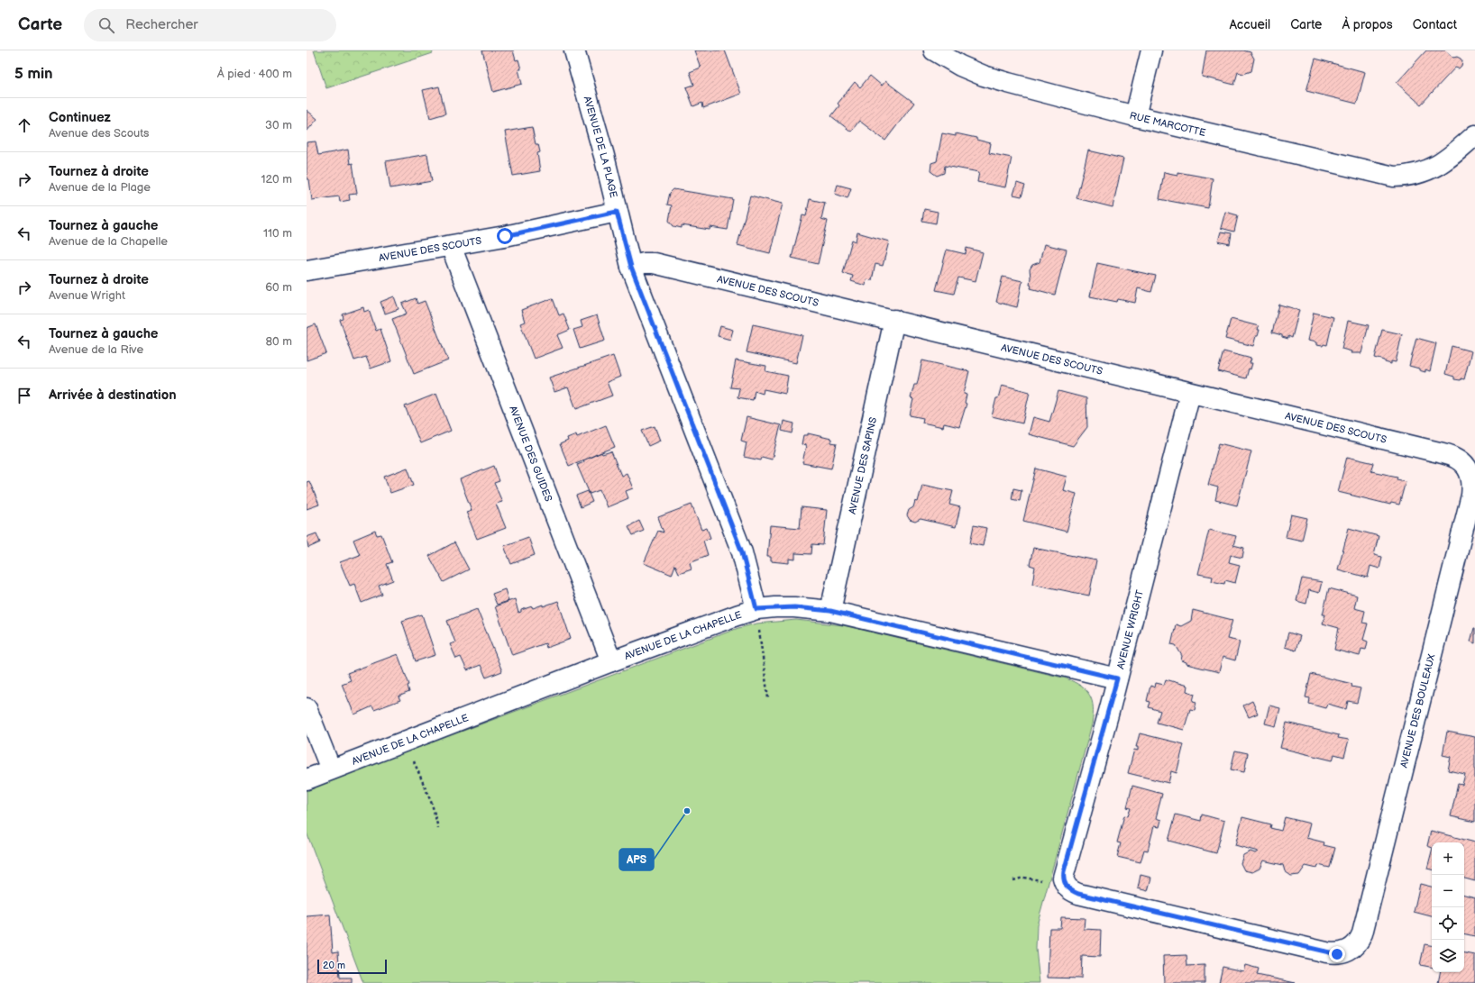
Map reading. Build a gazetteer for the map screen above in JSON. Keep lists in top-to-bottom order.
{
  "streets": {
    "street": [
      "RUE MARCOTTE",
      "AVENUE DE LA PLAGE",
      "AVENUE DES SCOUTS",
      "AVENUE DES GUIDES",
      "AVENUE DES SAPINS",
      "AVENUE WRIGHT",
      "AVENUE DE LA CHAPELLE",
      "AVENUE DES BOULEAUX"
    ]
  },
  "crossings": [
    ["AVENUE DE LA PLAGE", "AVENUE DES SCOUTS"],
    ["AVENUE DE LA PLAGE", "AVENUE DE LA CHAPELLE"],
    ["AVENUE DES SCOUTS", "AVENUE DES GUIDES"],
    ["AVENUE DES SCOUTS", "AVENUE DES SAPINS"],
    ["AVENUE DES SCOUTS", "AVENUE WRIGHT"],
    ["AVENUE DES SCOUTS", "AVENUE DES BOULEAUX"],
    ["AVENUE DES GUIDES", "AVENUE DE LA CHAPELLE"],
    ["AVENUE DES SAPINS", "AVENUE DE LA CHAPELLE"],
    ["AVENUE WRIGHT", "AVENUE DE LA CHAPELLE"],
    ["AVENUE WRIGHT", "AVENUE DES BOULEAUX"]
  ],
  "places": ["APS"],
  "scale_bar": "20 m",
  "page": {
    "header": "Carte",
    "search": "Rechercher",
    "nav": [
      "Accueil",
      "Carte",
      "À propos",
      "Contact"
    ],
    "heading": ["5 min", "À pied · 400 m"],
    "list": [
      ["Continuez", "Avenue des Scouts", "30 m"],
      ["Tournez à droite", "Avenue de la Plage", "120 m"],
      ["Tournez à gauche", "Avenue de la Chapelle", "110 m"],
      ["Tournez à droite", "Avenue Wright", "60 m"],
      ["Tournez à gauche", "Avenue de la Rive", "80 m"],
      "Arrivée à destination"
    ],
    "map_buttons": ["+", "−"],
    "scale": "20 m"
  }
}
